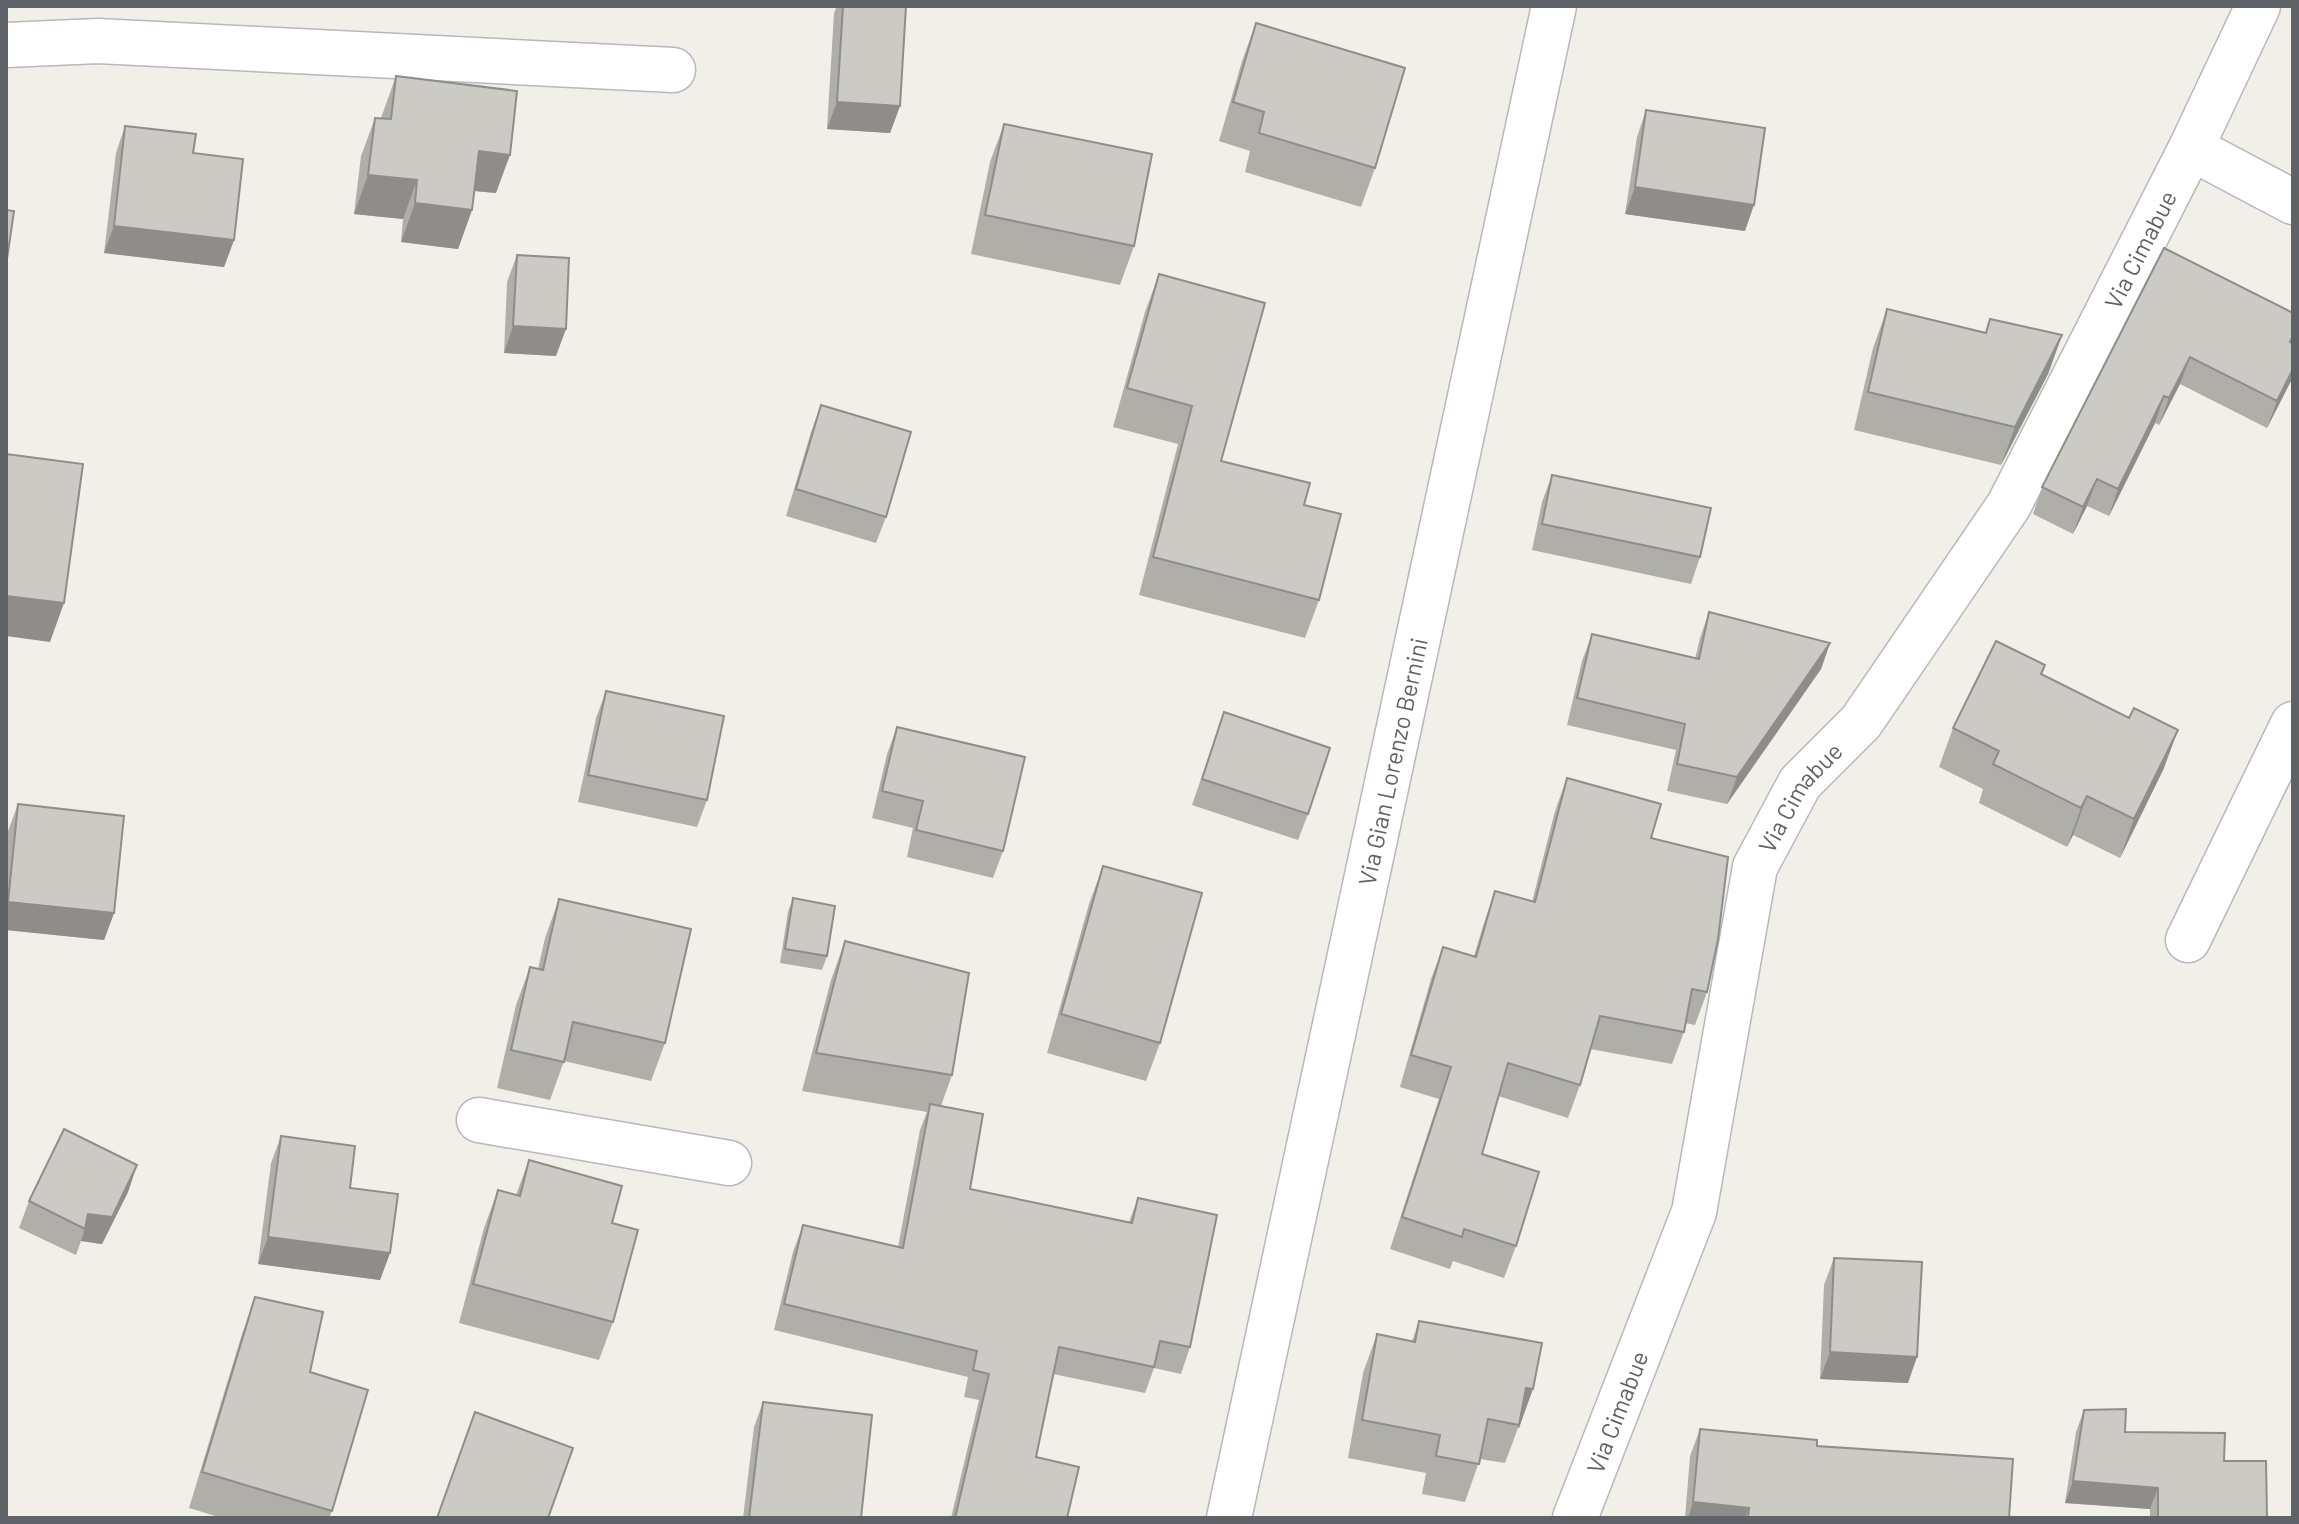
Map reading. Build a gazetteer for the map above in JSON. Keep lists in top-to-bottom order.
{
  "streets": {
    "street": ["Via Cimabue", "Via Gian Lorenzo Bernini"]
  }
}
